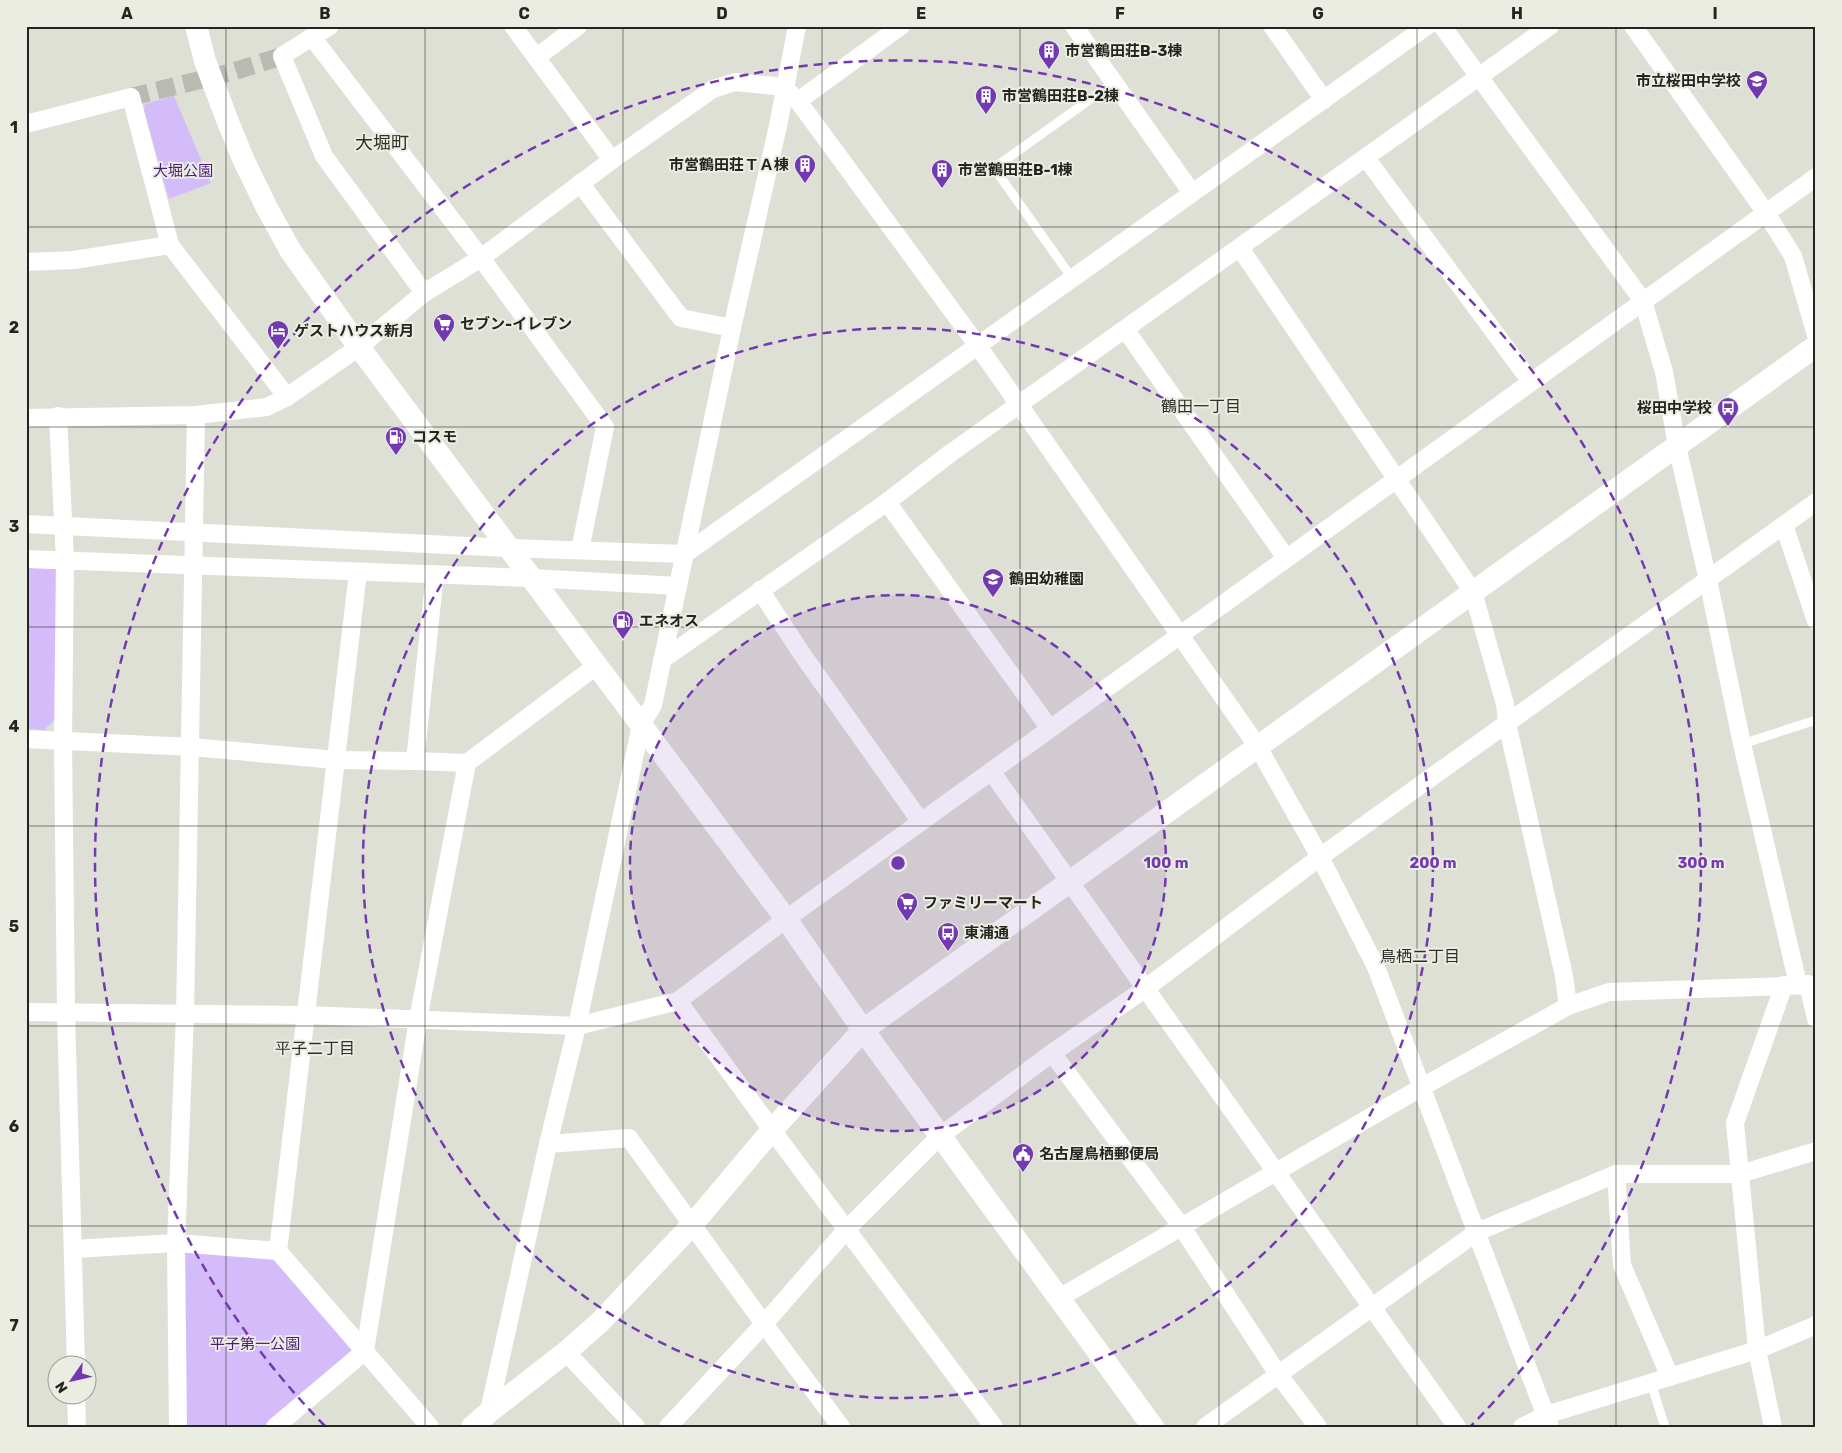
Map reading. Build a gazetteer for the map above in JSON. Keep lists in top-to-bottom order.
{
  "districts": [
    "大堀町",
    "鶴田一丁目",
    "鳥栖二丁目",
    "平子二丁目"
  ],
  "parks": ["大堀公園", "平子第一公園"],
  "places": {
    "building": [
      "市営鶴田荘B-3棟",
      "市営鶴田荘B-2棟",
      "市営鶴田荘ＴＡ棟",
      "市営鶴田荘B-1棟"
    ],
    "school or university": ["市立桜田中学校", "鶴田幼稚園"],
    "supermarket": ["セブン-イレブン", "ファミリーマート"],
    "hotel": ["ゲストハウス新月"],
    "bus stop": ["桜田中学校", "東浦通"],
    "fuel station": ["コスモ", "エネオス"],
    "public building": ["名古屋鳥栖郵便局"]
  },
  "north": "bottom left",
  "grid": {
    "columns": [
      "A",
      "B",
      "C",
      "D",
      "E",
      "F",
      "G",
      "H",
      "I"
    ],
    "rows": [
      "1",
      "2",
      "3",
      "4",
      "5",
      "6",
      "7"
    ]
  },
  "rings": ["100 m", "200 m", "300 m"]
}
